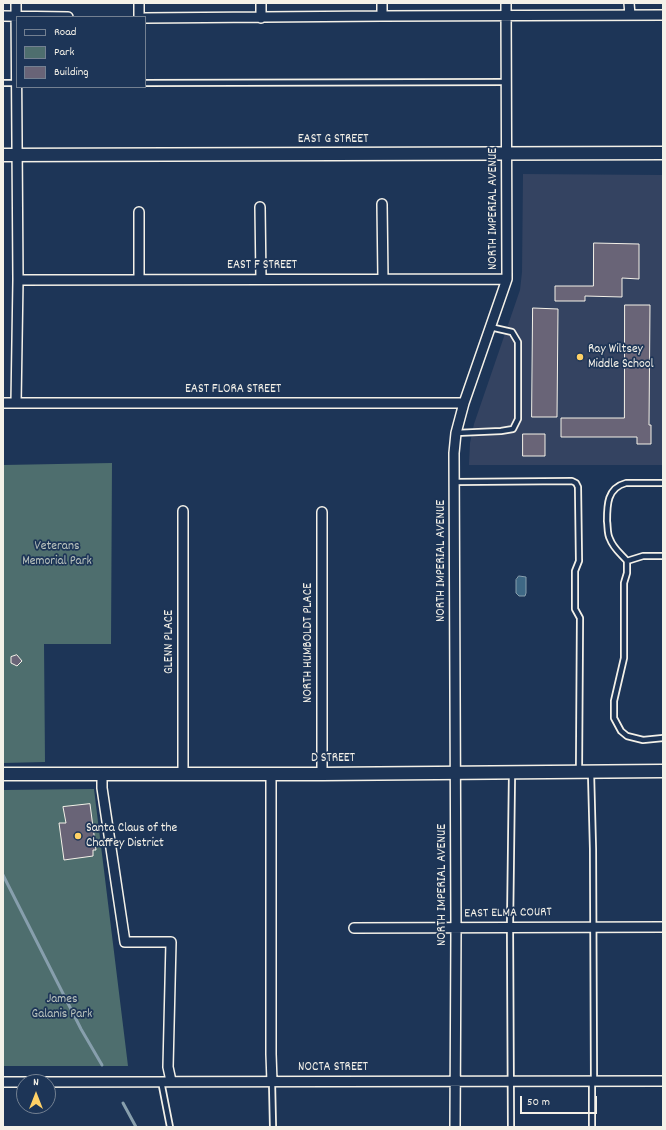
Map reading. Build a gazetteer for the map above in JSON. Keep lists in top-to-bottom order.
{
  "streets": {
    "street": [
      "EAST G STREET",
      "NORTH IMPERIAL AVENUE",
      "EAST F STREET",
      "EAST FLORA STREET",
      "GLENN PLACE",
      "NORTH HUMBOLDT PLACE",
      "D STREET",
      "EAST ELMA COURT",
      "NOCTA STREET"
    ]
  },
  "crossings": [
    ["EAST G STREET", "NORTH IMPERIAL AVENUE"],
    ["NORTH IMPERIAL AVENUE", "EAST F STREET"],
    ["NORTH IMPERIAL AVENUE", "EAST FLORA STREET"],
    ["NORTH IMPERIAL AVENUE", "D STREET"],
    ["NORTH IMPERIAL AVENUE", "EAST ELMA COURT"],
    ["NORTH IMPERIAL AVENUE", "NOCTA STREET"],
    ["GLENN PLACE", "D STREET"],
    ["NORTH HUMBOLDT PLACE", "D STREET"]
  ],
  "parks": ["Veterans Memorial Park", "James Galanis Park"],
  "places": ["Ray Wiltsey Middle School", "Santa Claus of the Chaffey District"],
  "legend": ["Road", "Park", "Building"],
  "scale_bar": "50 m",
  "north": "top"
}
